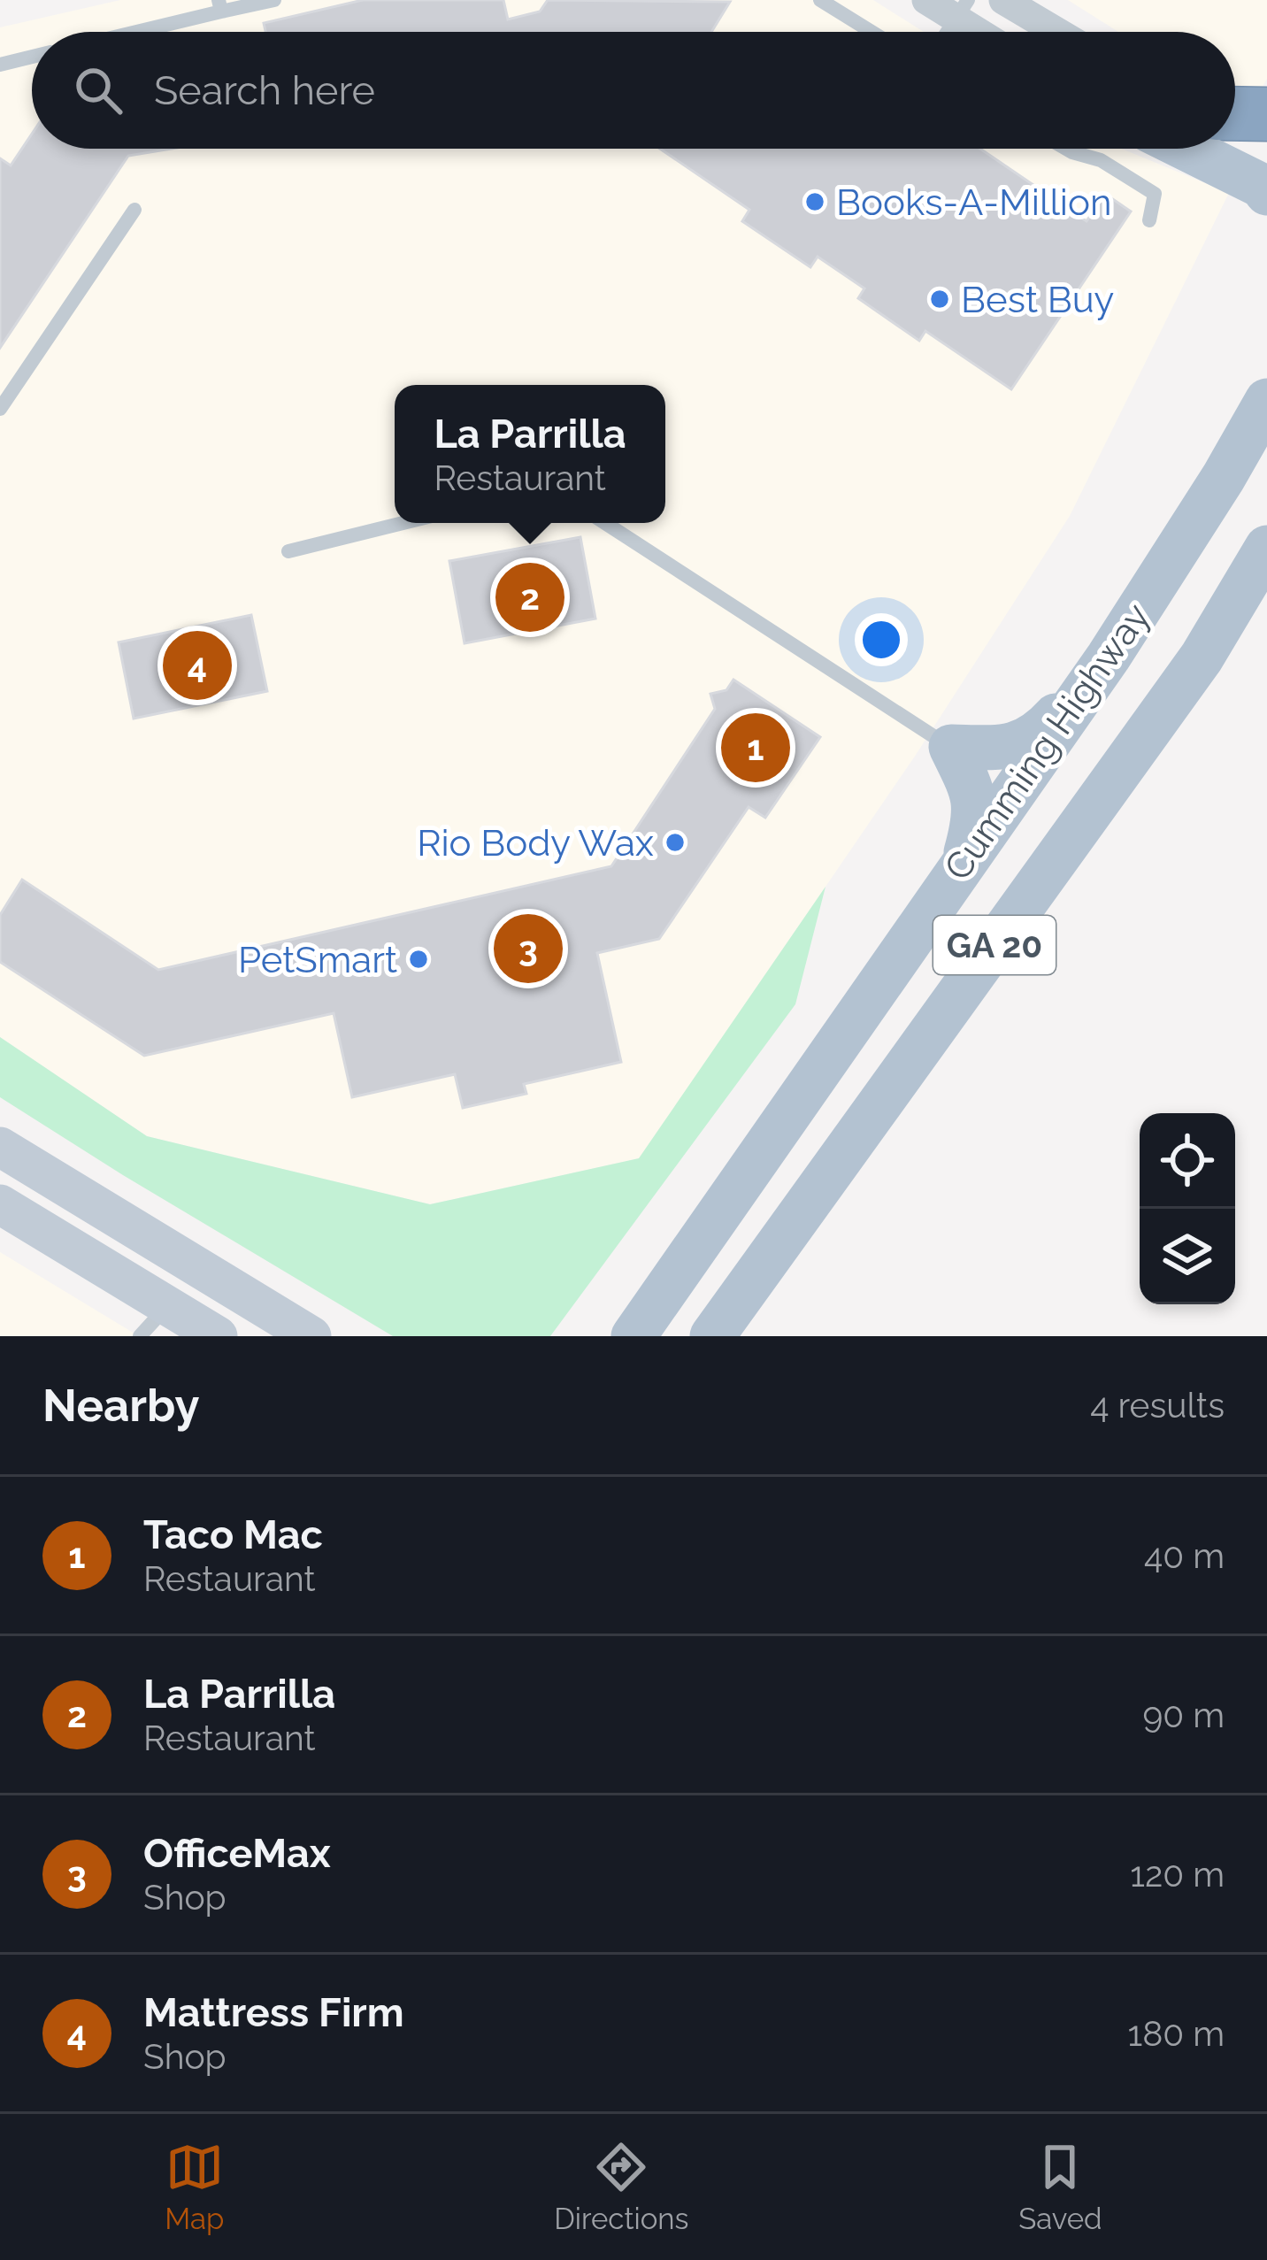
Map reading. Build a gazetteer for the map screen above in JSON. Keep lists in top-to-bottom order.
{
  "streets": {
    "main road": ["Cumming Highway", "GA 20"]
  },
  "places": [
    "Books-A-Million",
    "Best Buy",
    "Rio Body Wax",
    "PetSmart"
  ],
  "page": {
    "search": "Search here",
    "popup": ["La Parrilla", "Restaurant"],
    "pins": [
      "2",
      "4",
      "1",
      "3"
    ],
    "heading": ["Nearby", "4 results"],
    "list": [
      {
        "mark": "1",
        "name": "Taco Mac",
        "note": "Restaurant",
        "value": "40 m"
      },
      {
        "mark": "2",
        "name": "La Parrilla",
        "note": "Restaurant",
        "value": "90 m"
      },
      {
        "mark": "3",
        "name": "OfficeMax",
        "note": "Shop",
        "value": "120 m"
      },
      {
        "mark": "4",
        "name": "Mattress Firm",
        "note": "Shop",
        "value": "180 m"
      }
    ],
    "nav": ["Map", "Directions", "Saved"]
  }
}
